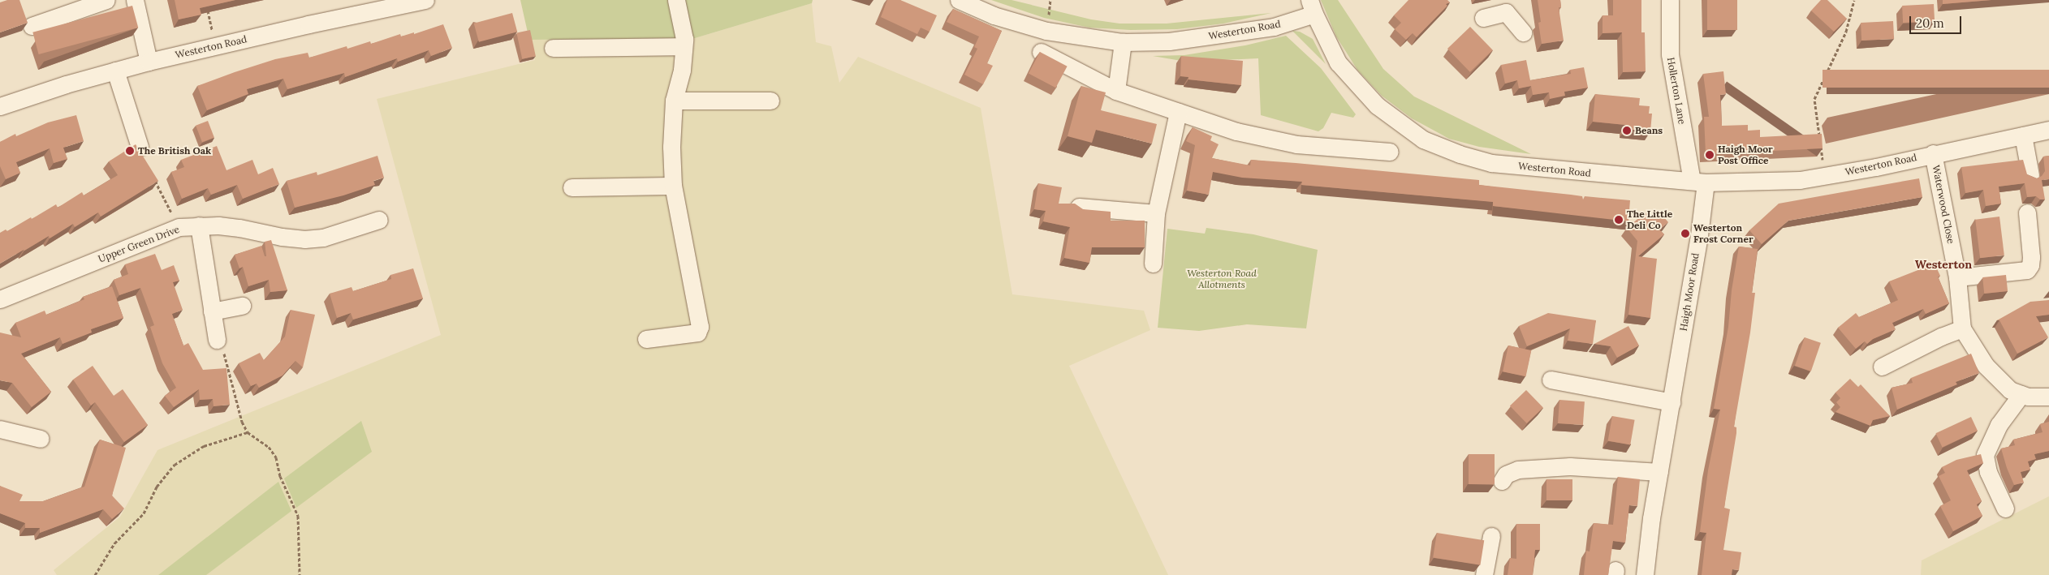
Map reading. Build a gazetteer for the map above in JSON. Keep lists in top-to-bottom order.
{
  "streets": {
    "street": [
      "Westerton Road",
      "Hollerton Lane",
      "Waterwood Close",
      "Upper Green Drive",
      "Haigh Moor Road"
    ]
  },
  "crossings": [
    ["Westerton Road", "Hollerton Lane"],
    ["Westerton Road", "Waterwood Close"],
    ["Westerton Road", "Haigh Moor Road"],
    ["Hollerton Lane", "Haigh Moor Road"]
  ],
  "districts": ["Westerton"],
  "parks": ["Westerton Road Allotments"],
  "places": [
    "Beans",
    "The British Oak",
    "Haigh Moor Post Office",
    "The Little Deli Co",
    "Westerton Frost Corner"
  ],
  "scale_bar": "20 m"
}
